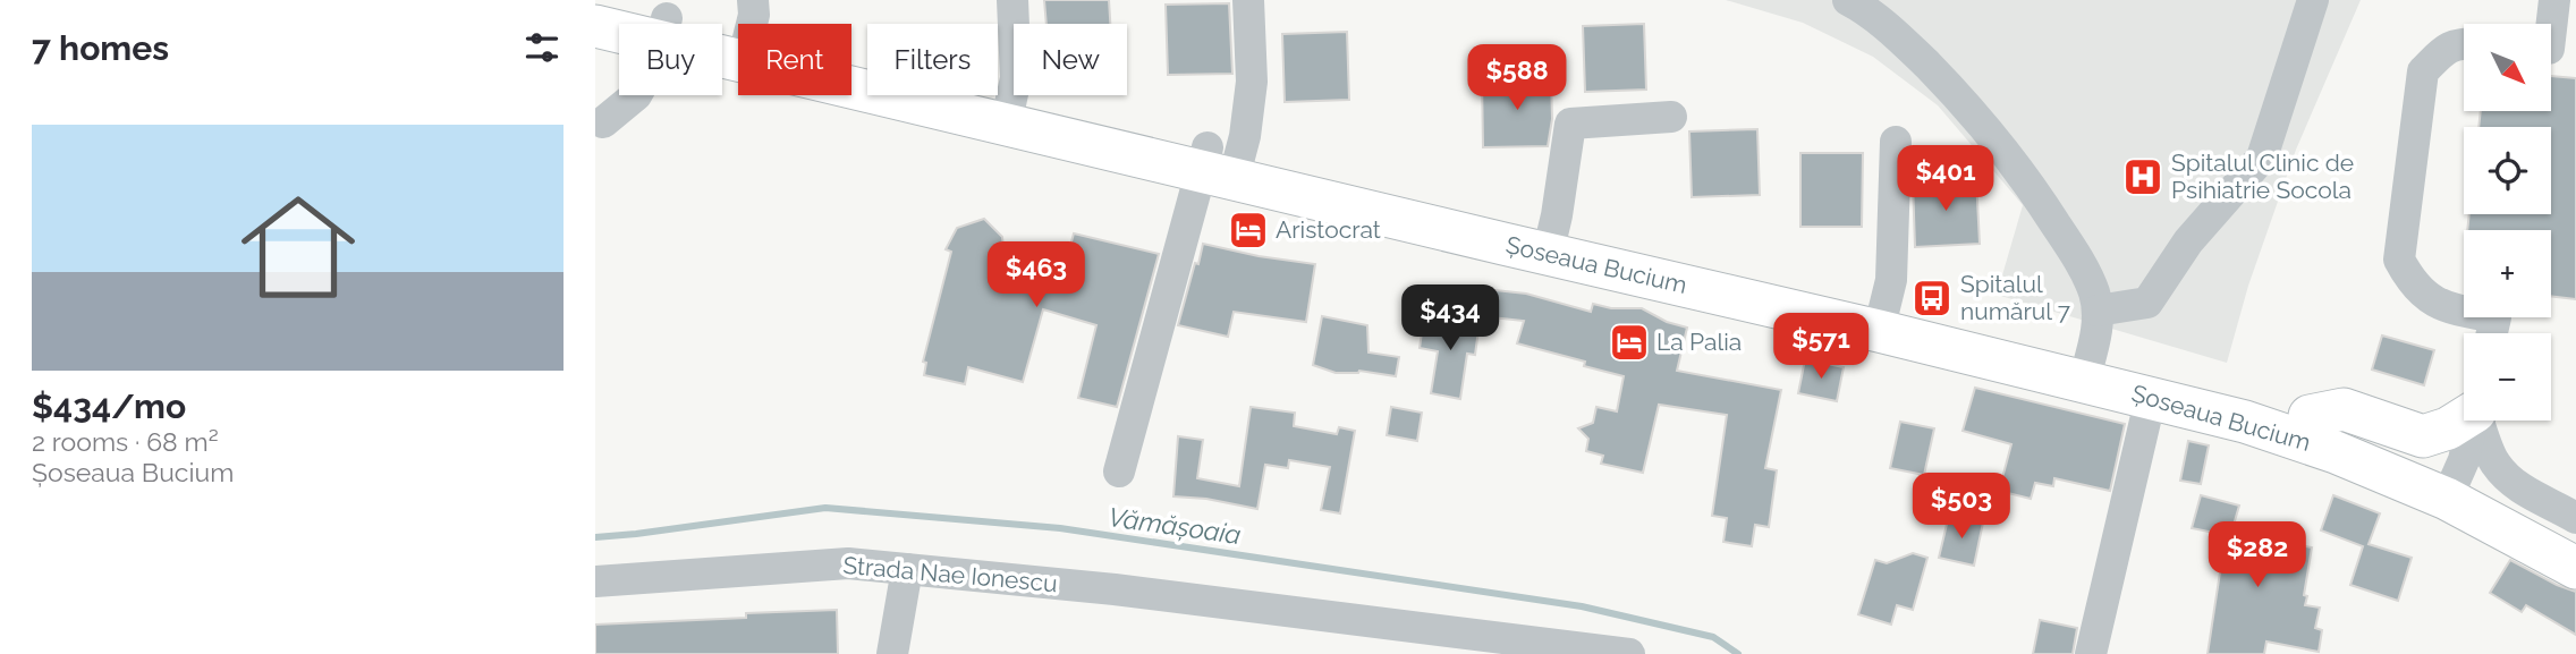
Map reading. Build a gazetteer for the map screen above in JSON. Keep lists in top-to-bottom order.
{
  "streets": {
    "main road": ["Șoseaua Bucium"],
    "street": ["Strada Nae Ionescu"]
  },
  "water": ["Vămășoaia"],
  "places": {
    "hospital": ["Spitalul Clinic de Psihiatrie Socola"],
    "hotel": ["Aristocrat", "La Palia"],
    "bus stop": ["Spitalul numărul 7"]
  },
  "north": "bottom right",
  "page": {
    "heading": "7 homes",
    "map_buttons": ["+", "−"],
    "chip": [
      "Buy",
      "Rent",
      "Filters",
      "New"
    ],
    "price": [
      "$588",
      "$401",
      "$463",
      "$434",
      "$571",
      "$503",
      "$282"
    ],
    "list": [
      {
        "name": "$434/mo",
        "note": "2 rooms · 68 m² · Șoseaua Bucium"
      }
    ]
  }
}
